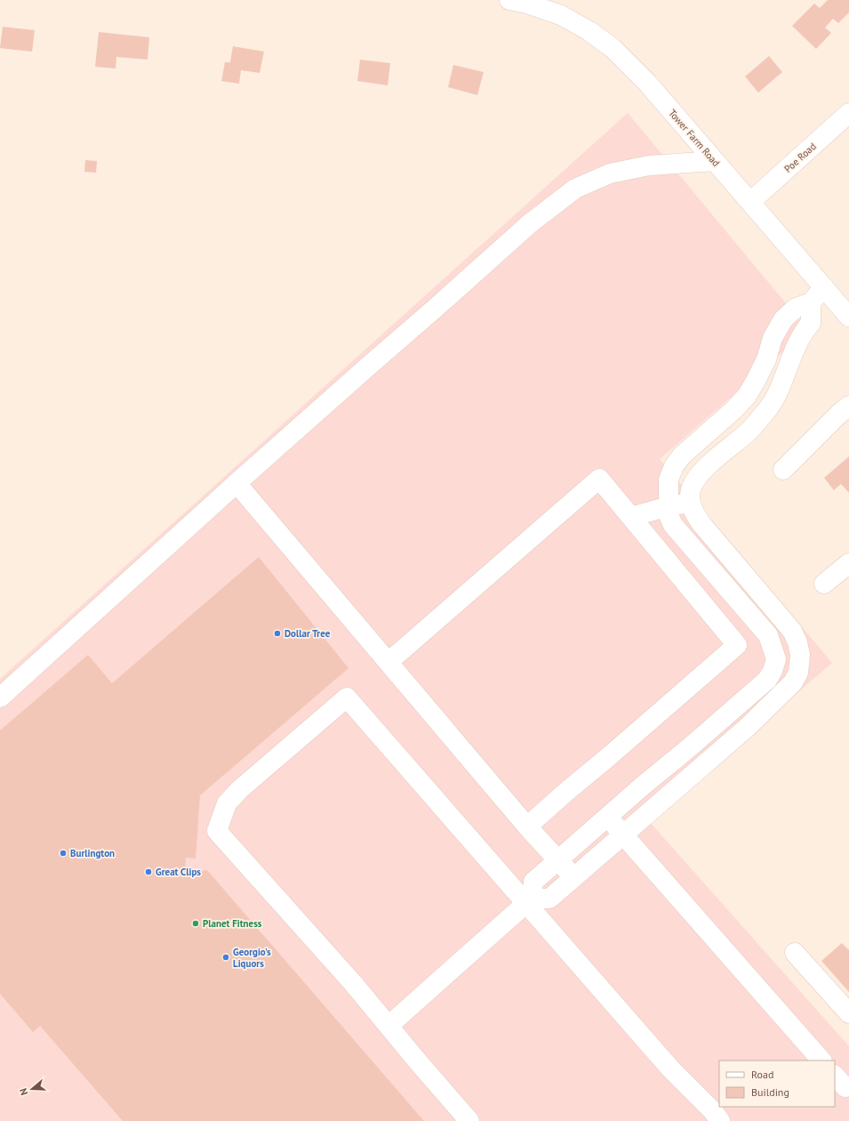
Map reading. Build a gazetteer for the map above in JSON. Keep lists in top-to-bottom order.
{
  "streets": {
    "street": ["Tower Farm Road", "Poe Road"]
  },
  "crossings": [
    ["Tower Farm Road", "Poe Road"]
  ],
  "places": [
    "Dollar Tree",
    "Burlington",
    "Great Clips",
    "Planet Fitness",
    "Georgio's Liquors"
  ],
  "legend": ["Road", "Building"],
  "north": "left"
}
